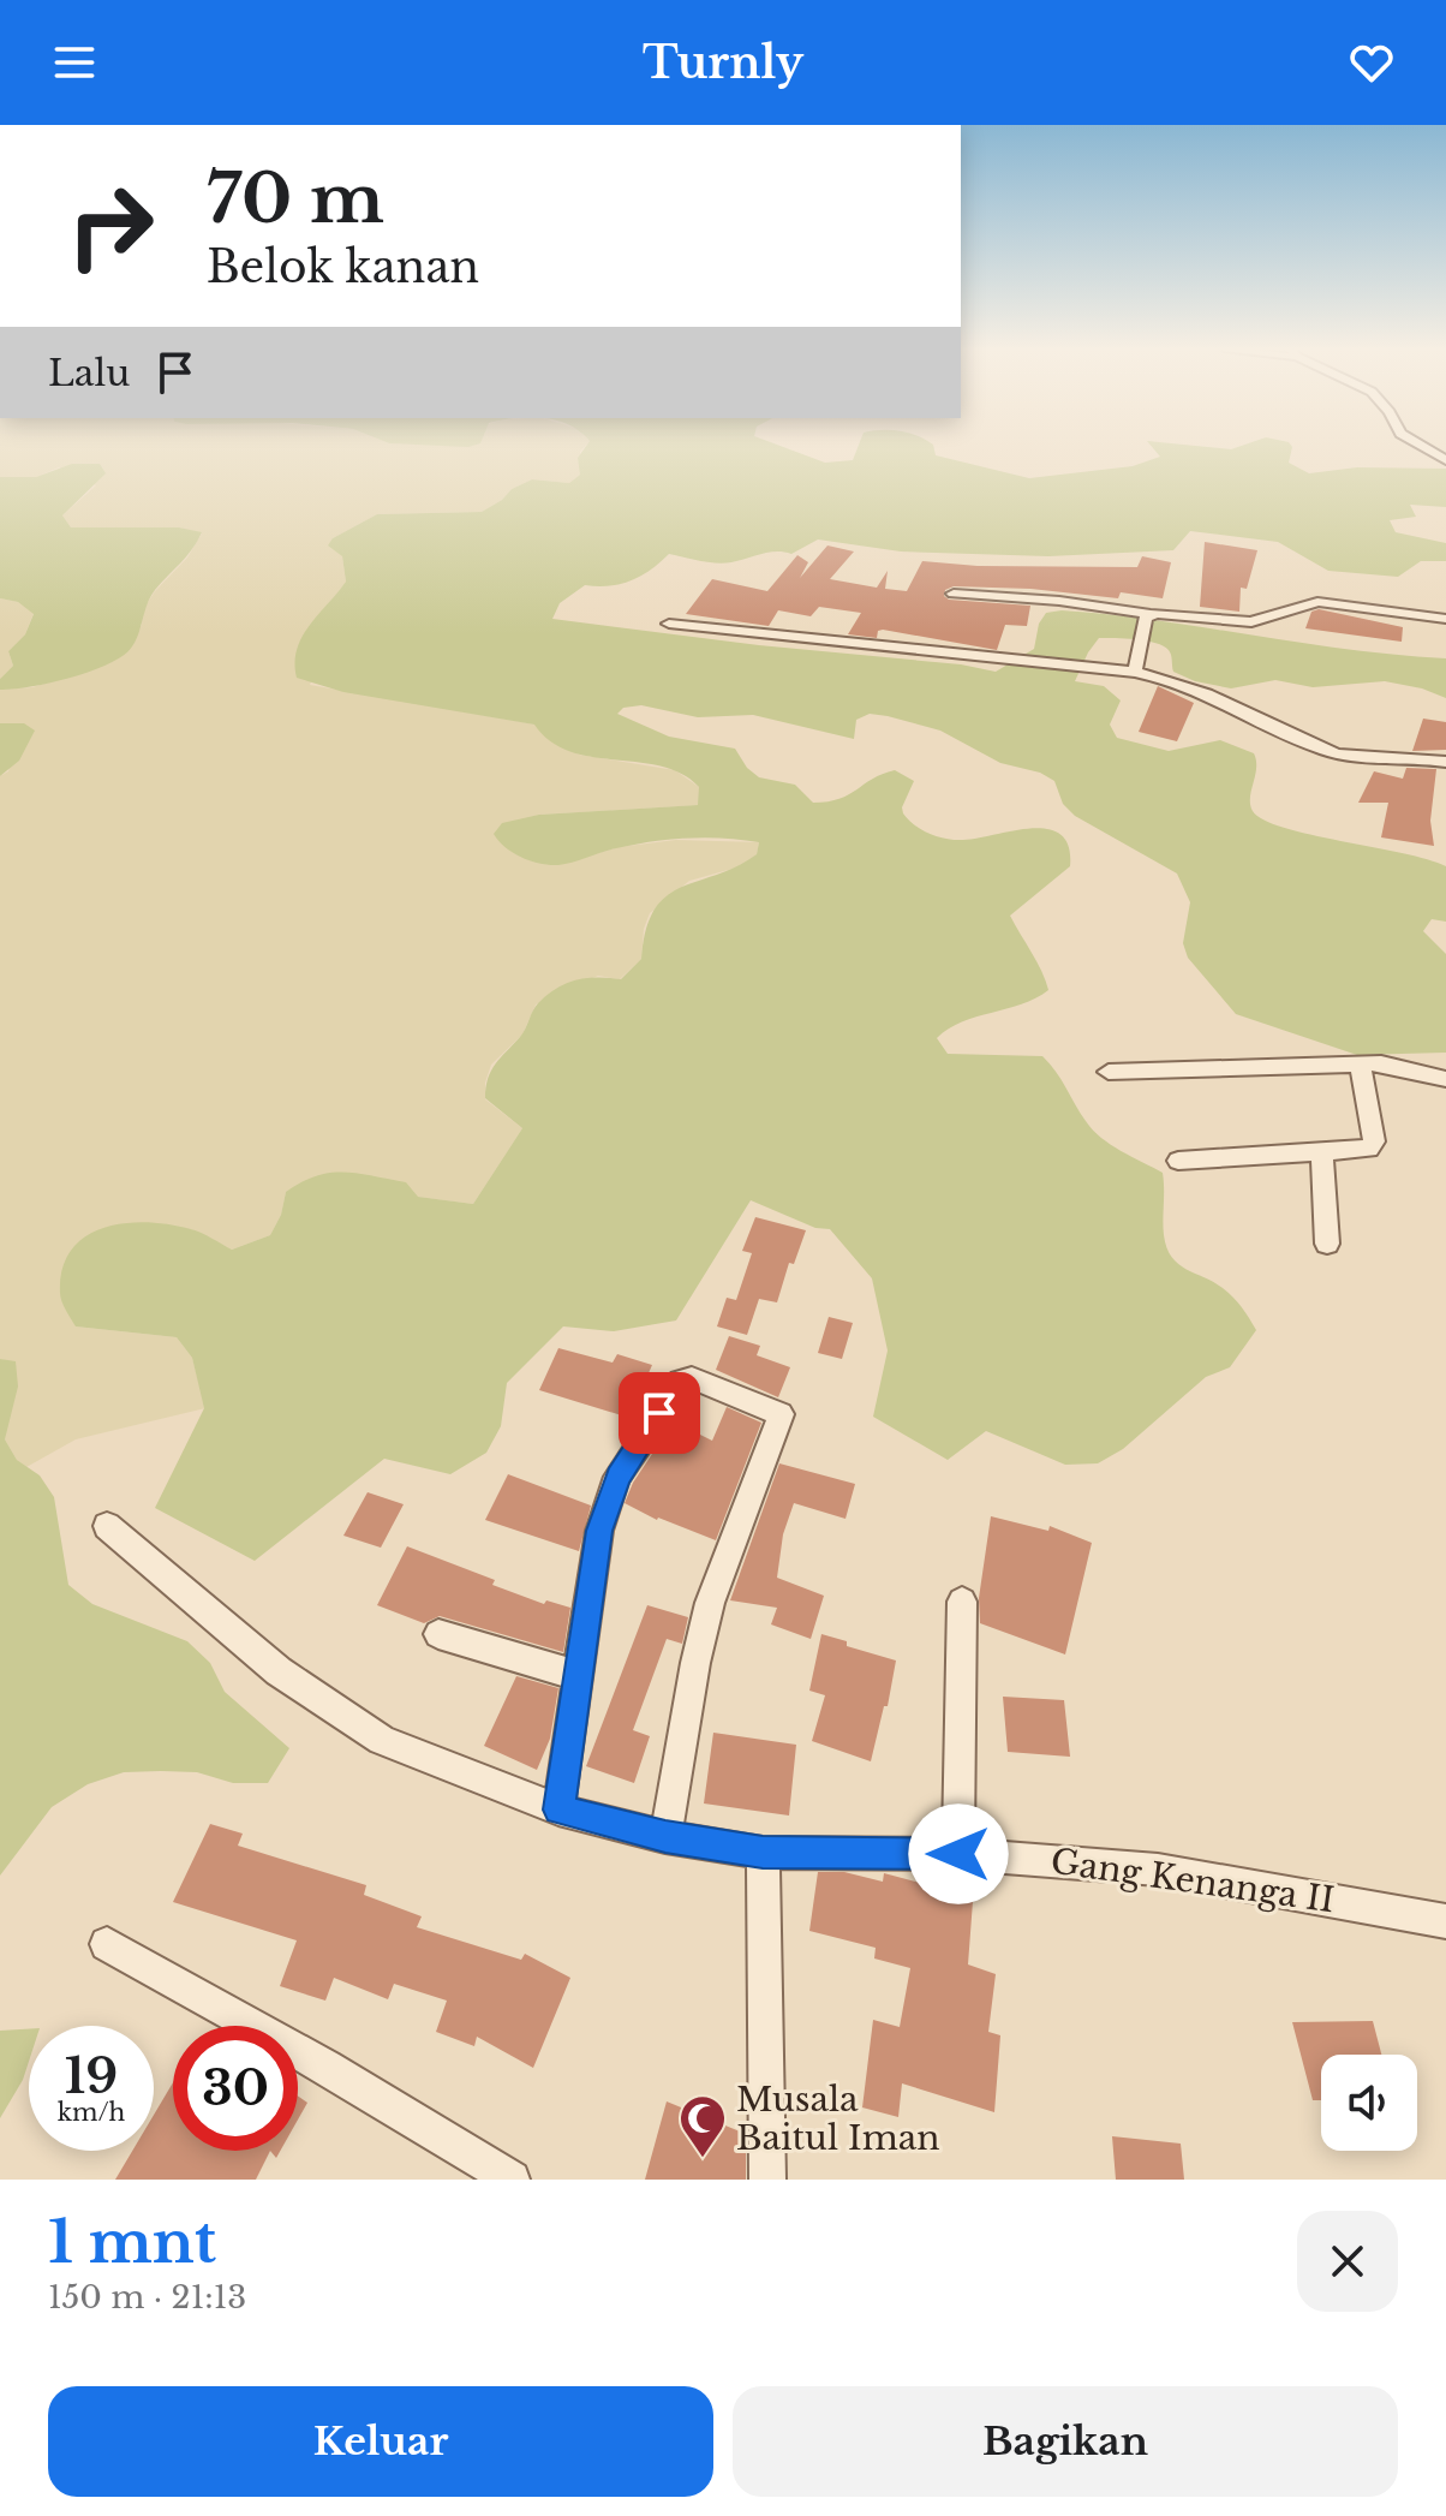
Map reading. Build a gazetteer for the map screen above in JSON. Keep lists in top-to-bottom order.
{
  "streets": {
    "street": ["Gang Kenanga II"]
  },
  "places": {
    "mosque": ["Musala Baitul Iman"]
  },
  "page": {
    "header": "Turnly",
    "turn": ["70 m", "Belok kanan"],
    "then": "Lalu",
    "speed": "19 km/h",
    "limit": "30",
    "heading": ["1 mnt", "150 m · 21:13"],
    "buttons": ["Keluar", "Bagikan"]
  }
}
